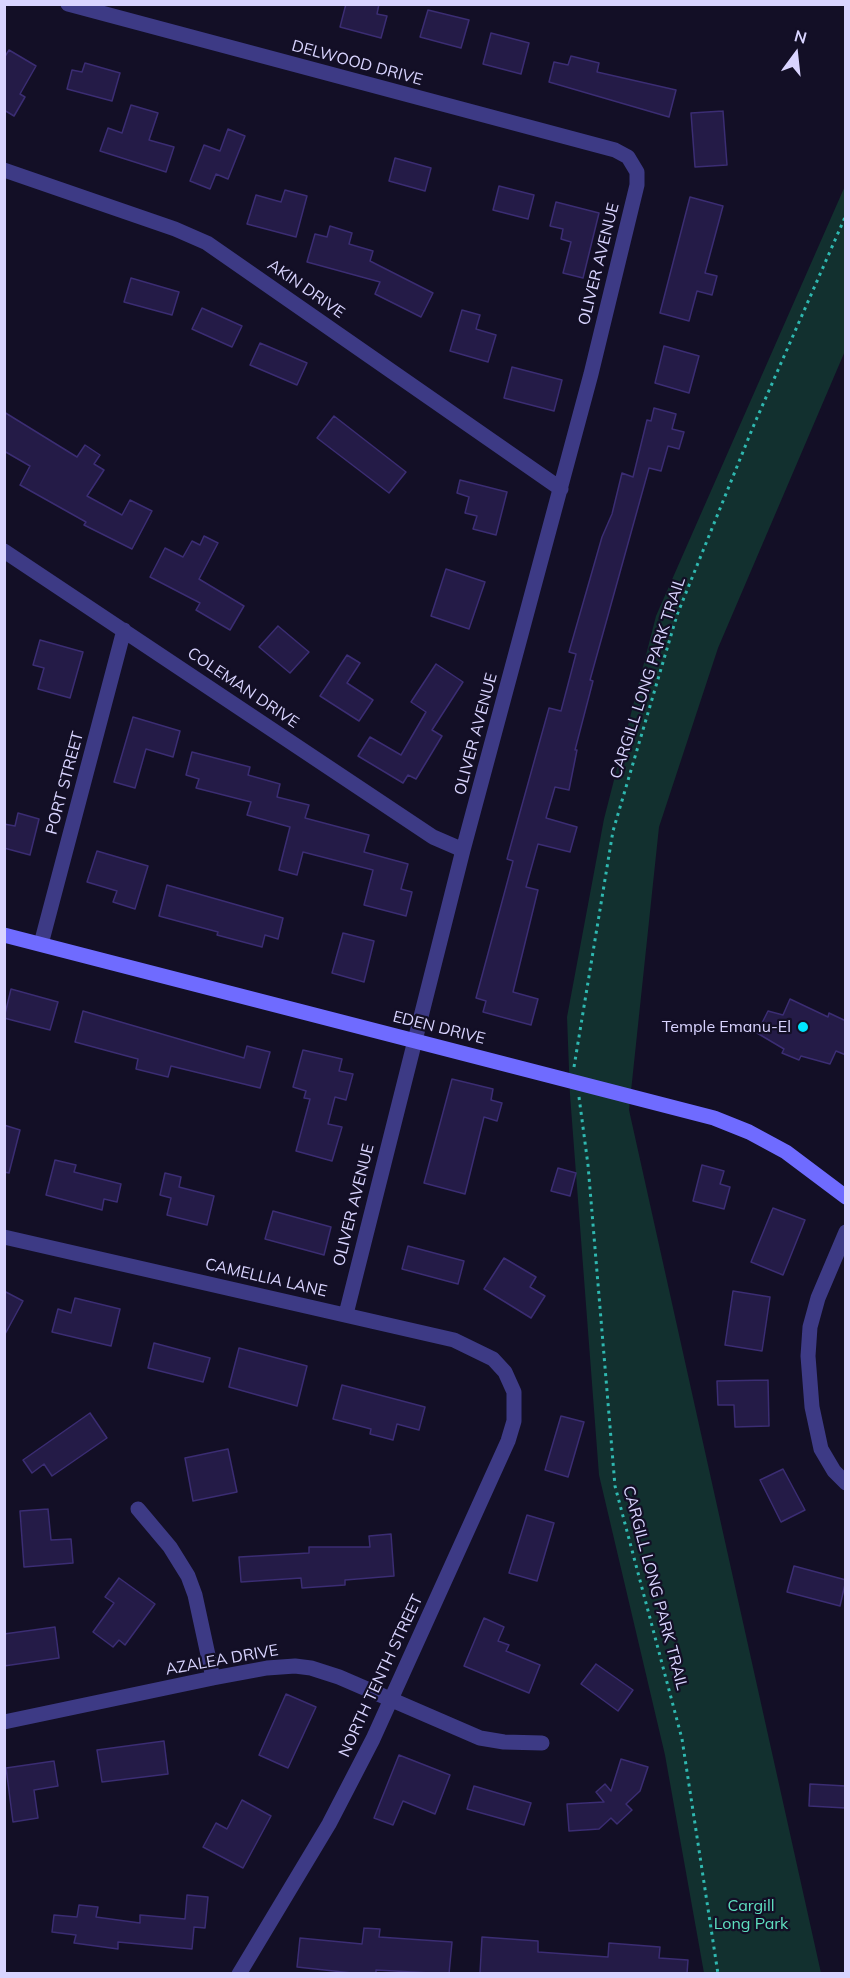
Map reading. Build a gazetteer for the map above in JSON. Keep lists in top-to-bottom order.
{
  "streets": {
    "street": [
      "DELWOOD DRIVE",
      "OLIVER AVENUE",
      "AKIN DRIVE",
      "COLEMAN DRIVE",
      "PORT STREET",
      "EDEN DRIVE",
      "CAMELLIA LANE",
      "AZALEA DRIVE",
      "NORTH TENTH STREET"
    ],
    "path": ["CARGILL LONG PARK TRAIL"]
  },
  "crossings": [
    ["DELWOOD DRIVE", "OLIVER AVENUE"],
    ["OLIVER AVENUE", "AKIN DRIVE"],
    ["OLIVER AVENUE", "COLEMAN DRIVE"],
    ["OLIVER AVENUE", "EDEN DRIVE"],
    ["OLIVER AVENUE", "CAMELLIA LANE"],
    ["COLEMAN DRIVE", "PORT STREET"],
    ["PORT STREET", "EDEN DRIVE"],
    ["CAMELLIA LANE", "NORTH TENTH STREET"],
    ["AZALEA DRIVE", "NORTH TENTH STREET"]
  ],
  "parks": ["Cargill Long Park"],
  "places": ["Temple Emanu-El"],
  "north": "top"
}
